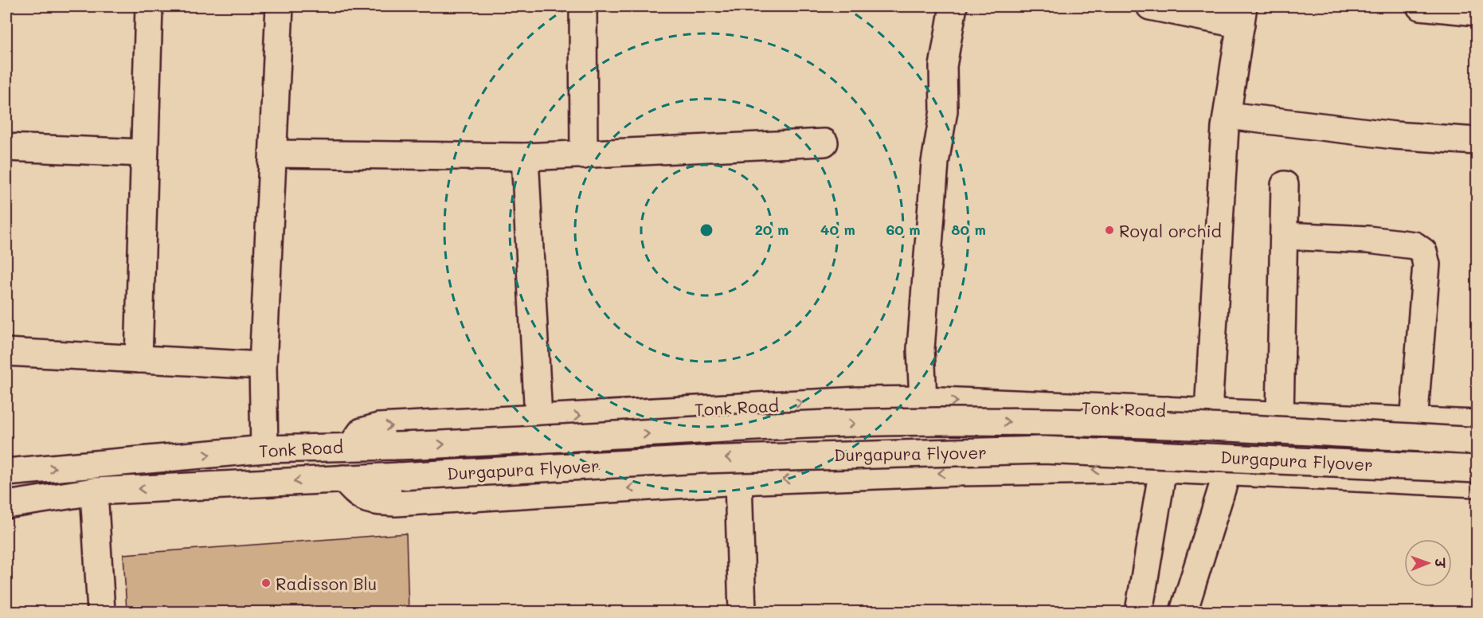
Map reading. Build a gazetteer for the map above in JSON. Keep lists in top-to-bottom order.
{
  "streets": {
    "street": ["Tonk Road", "Durgapura Flyover"]
  },
  "crossings": [
    ["Tonk Road", "Durgapura Flyover"]
  ],
  "places": ["Royal orchid", "Radisson Blu"],
  "north": "right",
  "rings": [
    "20 m",
    "40 m",
    "60 m",
    "80 m"
  ]
}
